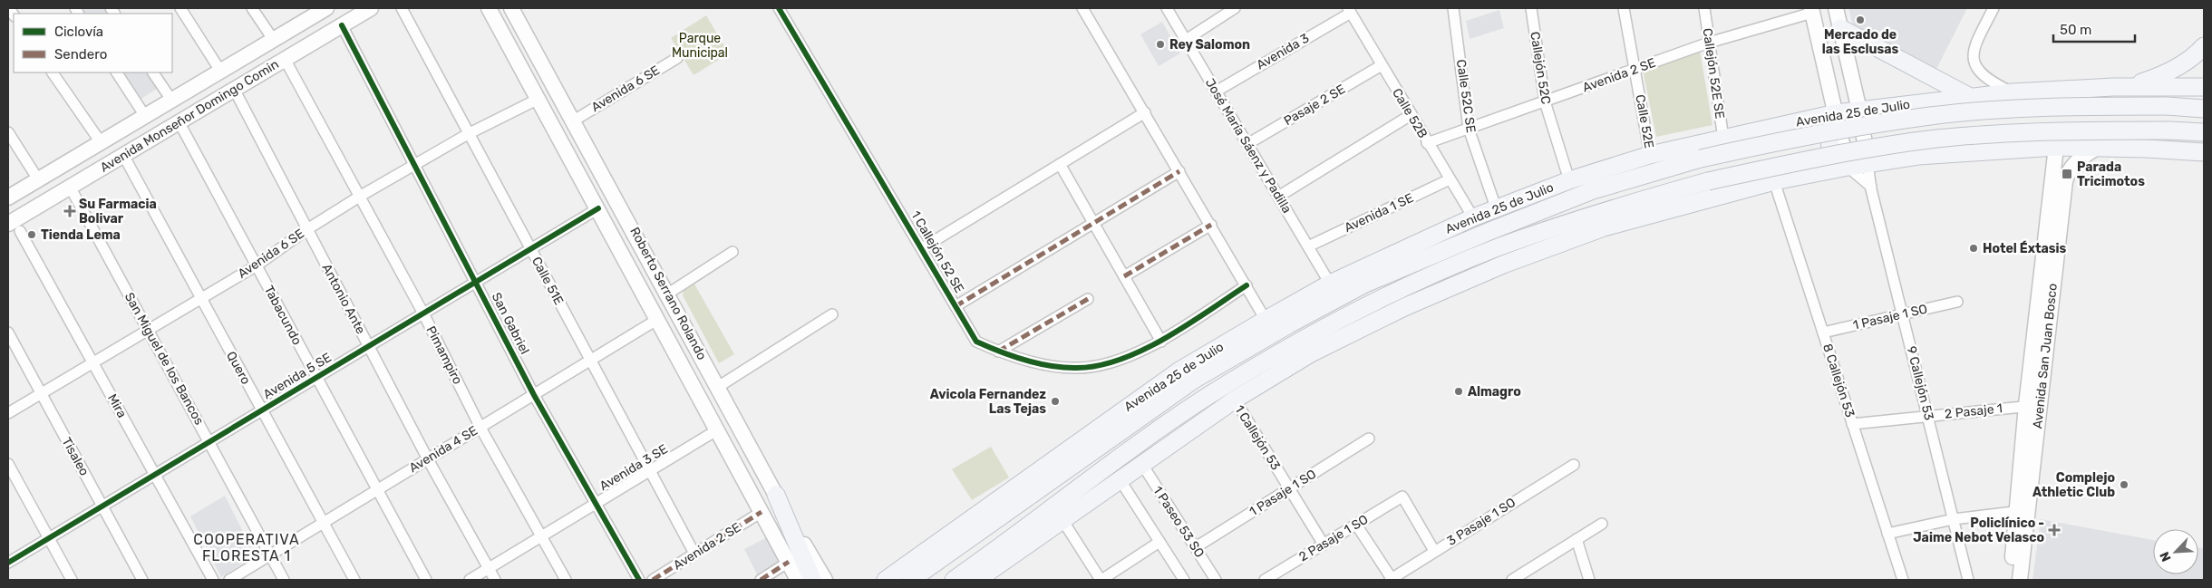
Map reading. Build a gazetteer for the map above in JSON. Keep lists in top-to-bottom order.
{
  "streets": {
    "main road": [
      "Avenida 25 de Julio",
      "Avenida Monseñor Domingo Comin",
      "Roberto Serrano Rolando",
      "Avenida San Juan Bosco"
    ],
    "street": [
      "Avenida 3",
      "Callejón 52C",
      "Callejón 52E SE",
      "Avenida 2 SE",
      "Avenida 6 SE",
      "Calle 52C SE",
      "Pasaje 2 SE",
      "Calle 52B",
      "Calle 52E",
      "José María Sáenz y Padilla",
      "Avenida 1 SE",
      "1 Callejón 52 SE",
      "Calle 51E",
      "Antonio Ante",
      "Tabacundo",
      "1 Pasaje 1 SO",
      "San Gabriel",
      "Pimampiro",
      "San Miguel de los Bancos",
      "Quero",
      "Avenida 5 SE",
      "8 Callejón 53",
      "9 Callejón 53",
      "Mira",
      "2 Pasaje 1",
      "1 Callejón 53",
      "Avenida 4 SE",
      "Tisaleo",
      "Avenida 3 SE",
      "1 Paseo 53 SO",
      "3 Pasaje 1 SO",
      "2 Pasaje 1 SO"
    ]
  },
  "crossings": [
    ["Avenida 3", "Calle 52B"],
    ["Avenida 3", "José María Sáenz y Padilla"],
    ["Callejón 52C", "Avenida 2 SE"],
    ["Callejón 52C", "Avenida 25 de Julio"],
    ["Callejón 52E SE", "Avenida 2 SE"],
    ["Callejón 52E SE", "Avenida 25 de Julio"],
    ["Avenida 2 SE", "Calle 52C SE"],
    ["Avenida 2 SE", "Calle 52B"],
    ["Avenida 2 SE", "Calle 52E"],
    ["Avenida 2 SE", "Calle 51E"],
    ["Avenida 2 SE", "Roberto Serrano Rolando"],
    ["Avenida 6 SE", "Calle 51E"],
    ["Avenida 6 SE", "Roberto Serrano Rolando"],
    ["Avenida 6 SE", "Antonio Ante"],
    ["Avenida 6 SE", "Tabacundo"],
    ["Avenida 6 SE", "San Gabriel"],
    ["Avenida 6 SE", "Pimampiro"],
    ["Avenida 6 SE", "San Miguel de los Bancos"],
    ["Avenida 6 SE", "Quero"],
    ["Avenida 6 SE", "Mira"],
    ["Avenida 6 SE", "Tisaleo"],
    ["Calle 52C SE", "Avenida 25 de Julio"],
    ["Pasaje 2 SE", "Calle 52B"],
    ["Pasaje 2 SE", "José María Sáenz y Padilla"],
    ["Calle 52B", "Avenida 25 de Julio"],
    ["Calle 52B", "Avenida 1 SE"],
    ["Avenida 25 de Julio", "Calle 52E"],
    ["Avenida 25 de Julio", "José María Sáenz y Padilla"],
    ["Avenida Monseñor Domingo Comin", "Antonio Ante"],
    ["Avenida Monseñor Domingo Comin", "Tabacundo"],
    ["Avenida Monseñor Domingo Comin", "San Gabriel"],
    ["Avenida Monseñor Domingo Comin", "Pimampiro"],
    ["Avenida Monseñor Domingo Comin", "San Miguel de los Bancos"],
    ["Avenida Monseñor Domingo Comin", "Quero"],
    ["Avenida Monseñor Domingo Comin", "Mira"],
    ["José María Sáenz y Padilla", "Avenida 1 SE"],
    ["Calle 51E", "Avenida 5 SE"],
    ["Calle 51E", "Avenida 4 SE"],
    ["Calle 51E", "Avenida 3 SE"],
    ["Roberto Serrano Rolando", "Avenida 5 SE"],
    ["Roberto Serrano Rolando", "Avenida 4 SE"],
    ["Roberto Serrano Rolando", "Avenida 3 SE"],
    ["Antonio Ante", "Avenida 5 SE"],
    ["Antonio Ante", "Avenida 4 SE"],
    ["Antonio Ante", "Avenida 3 SE"],
    ["Tabacundo", "Avenida 5 SE"],
    ["Tabacundo", "Avenida 4 SE"],
    ["1 Pasaje 1 SO", "8 Callejón 53"],
    ["1 Pasaje 1 SO", "9 Callejón 53"],
    ["1 Pasaje 1 SO", "1 Callejón 53"],
    ["1 Pasaje 1 SO", "1 Paseo 53 SO"],
    ["San Gabriel", "Avenida 5 SE"],
    ["San Gabriel", "Avenida 4 SE"],
    ["San Gabriel", "Avenida 3 SE"],
    ["Pimampiro", "Avenida 5 SE"],
    ["Pimampiro", "Avenida 4 SE"],
    ["Pimampiro", "Avenida 3 SE"],
    ["Avenida San Juan Bosco", "2 Pasaje 1"],
    ["San Miguel de los Bancos", "Avenida 5 SE"],
    ["San Miguel de los Bancos", "Avenida 4 SE"],
    ["Quero", "Avenida 5 SE"],
    ["Quero", "Avenida 4 SE"],
    ["Avenida 5 SE", "Mira"],
    ["Avenida 5 SE", "Tisaleo"],
    ["8 Callejón 53", "2 Pasaje 1"],
    ["9 Callejón 53", "2 Pasaje 1"],
    ["1 Callejón 53", "2 Pasaje 1 SO"],
    ["3 Pasaje 1 SO", "2 Pasaje 1 SO"]
  ],
  "districts": ["COOPERATIVA FLORESTA 1"],
  "parks": ["Parque Municipal"],
  "places": {
    "other": [
      "Mercado de las Esclusas",
      "Rey Salomon",
      "Tienda Lema",
      "Hotel Éxtasis",
      "Almagro",
      "Avicola Fernandez Las Tejas",
      "Complejo Athletic Club"
    ],
    "transit": ["Parada Tricimotos"],
    "health": ["Su Farmacia Bolivar", "Policlínico - Jaime Nebot Velasco"]
  },
  "legend": ["Ciclovía", "Sendero"],
  "scale_bar": "50 m",
  "north": "bottom left"
}
